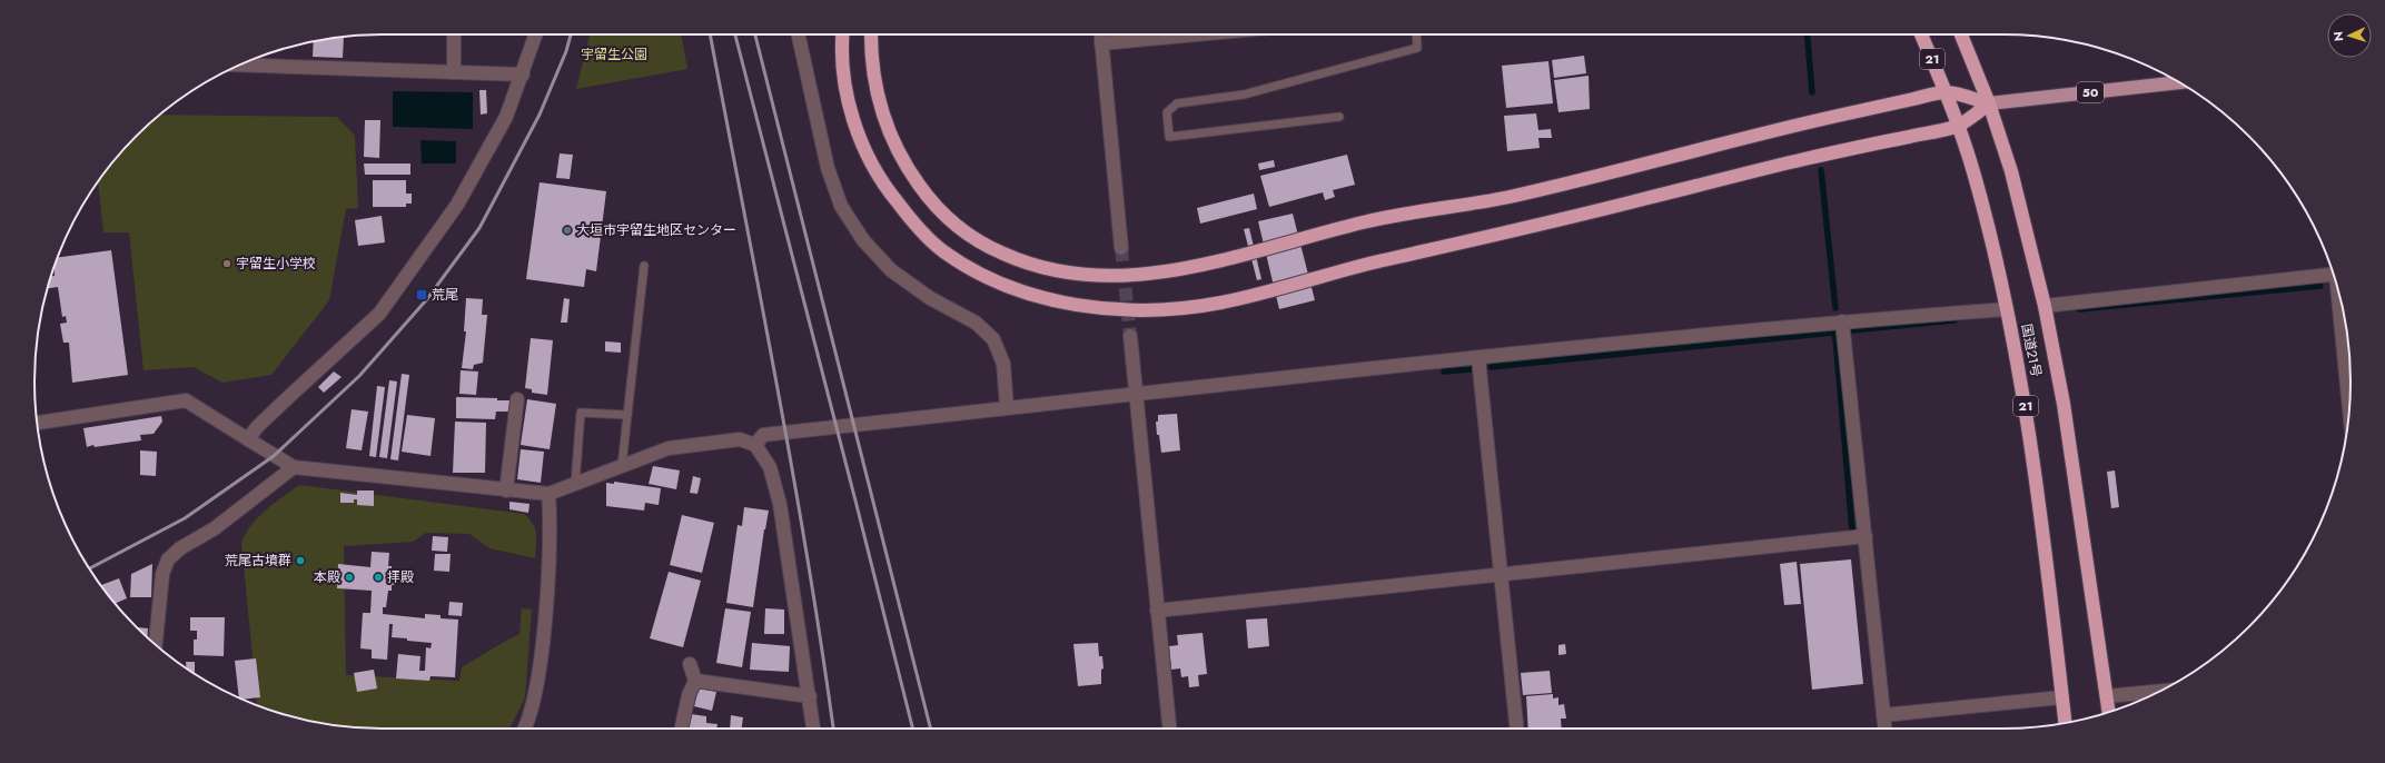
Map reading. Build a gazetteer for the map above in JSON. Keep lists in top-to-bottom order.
{
  "streets": {
    "highway": ["21", "国道21号"],
    "main road": ["50"]
  },
  "crossings": [
    ["21", "国道21号"],
    ["50", "国道21号"]
  ],
  "parks": ["宇留生公園"],
  "places": {
    "other": [
      "大垣市宇留生地区センター",
      "宇留生小学校",
      "荒尾古墳群",
      "本殿",
      "拝殿"
    ],
    "transit": ["荒尾"]
  },
  "north": "left"
}
